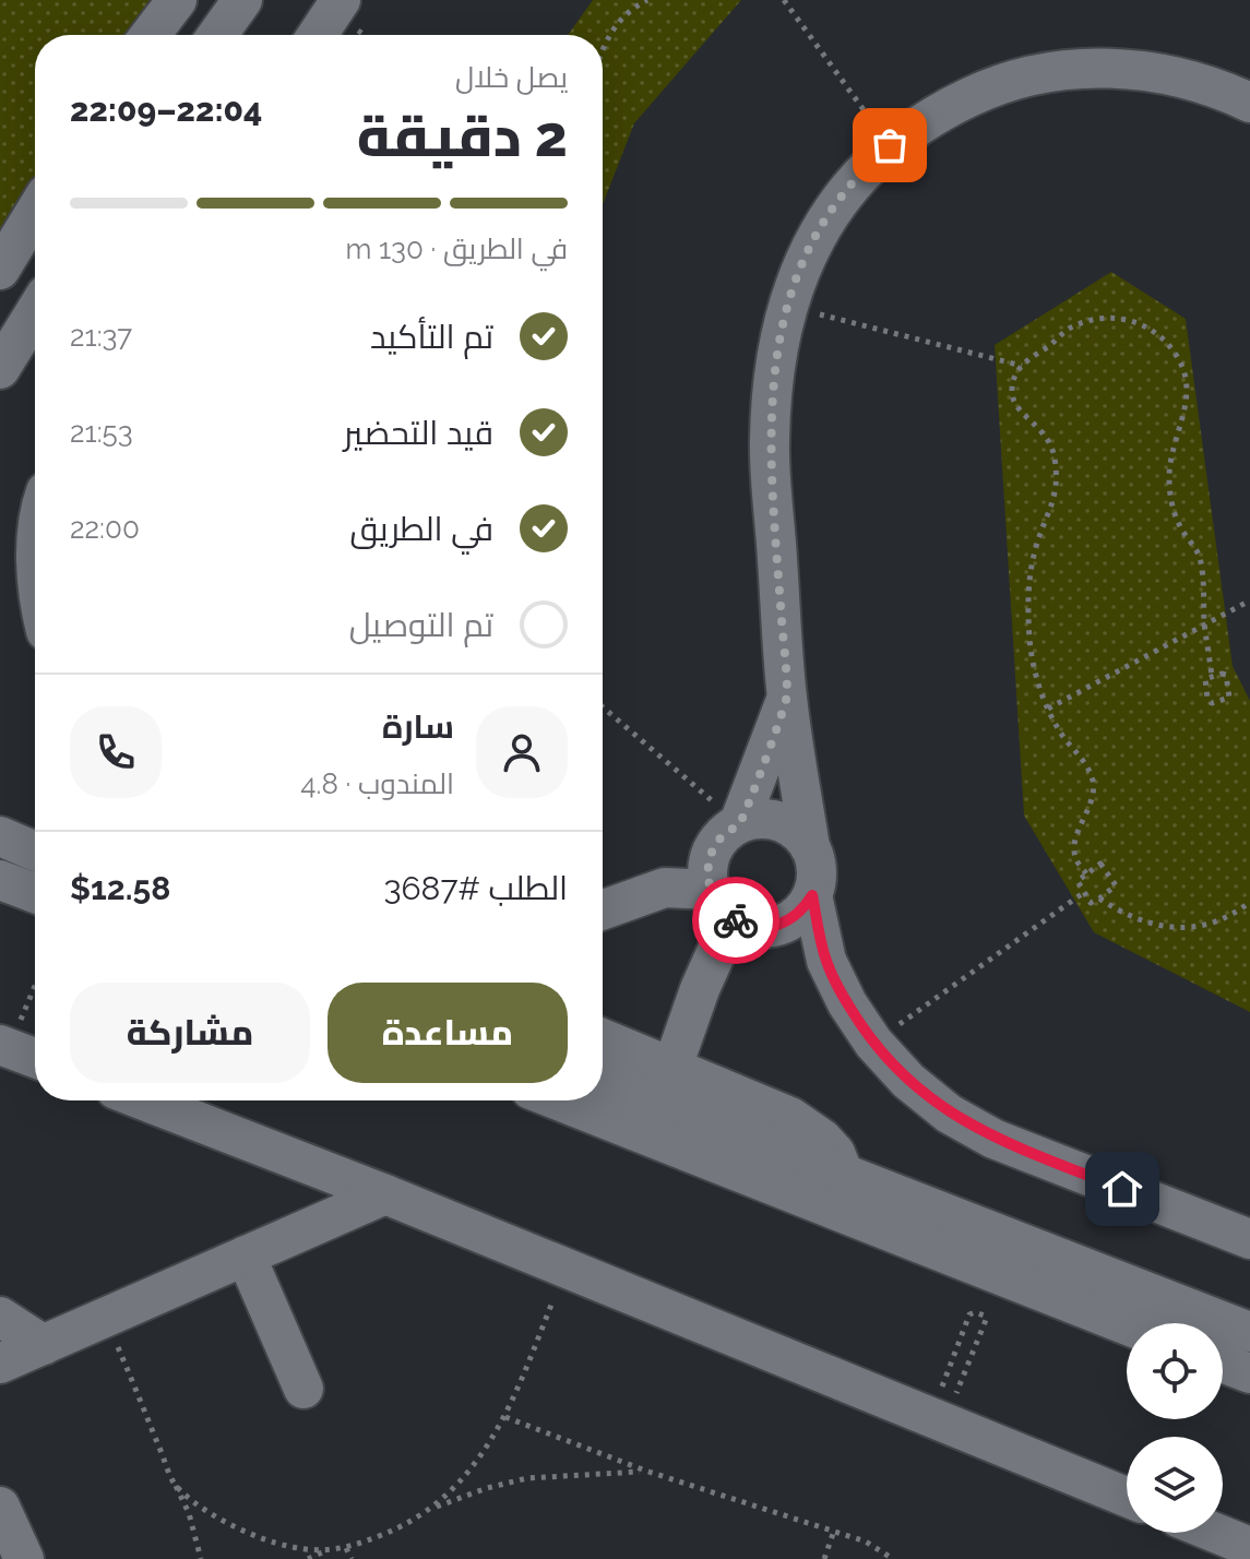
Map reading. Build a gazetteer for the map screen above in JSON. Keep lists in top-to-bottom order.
{
  "page": {
    "heading": ["2 دقيقة", "يصل خلال", "22:04–22:09"],
    "panel": [
      "سارة",
      "المندوب · 4.8",
      "الطلب #3687",
      "$12.58"
    ],
    "bar": "في الطريق · 130 m",
    "list": [
      ["تم التأكيد", "21:37"],
      ["قيد التحضير", "21:53"],
      ["في الطريق", "22:00"],
      "تم التوصيل"
    ],
    "buttons": ["مساعدة", "مشاركة"]
  }
}
